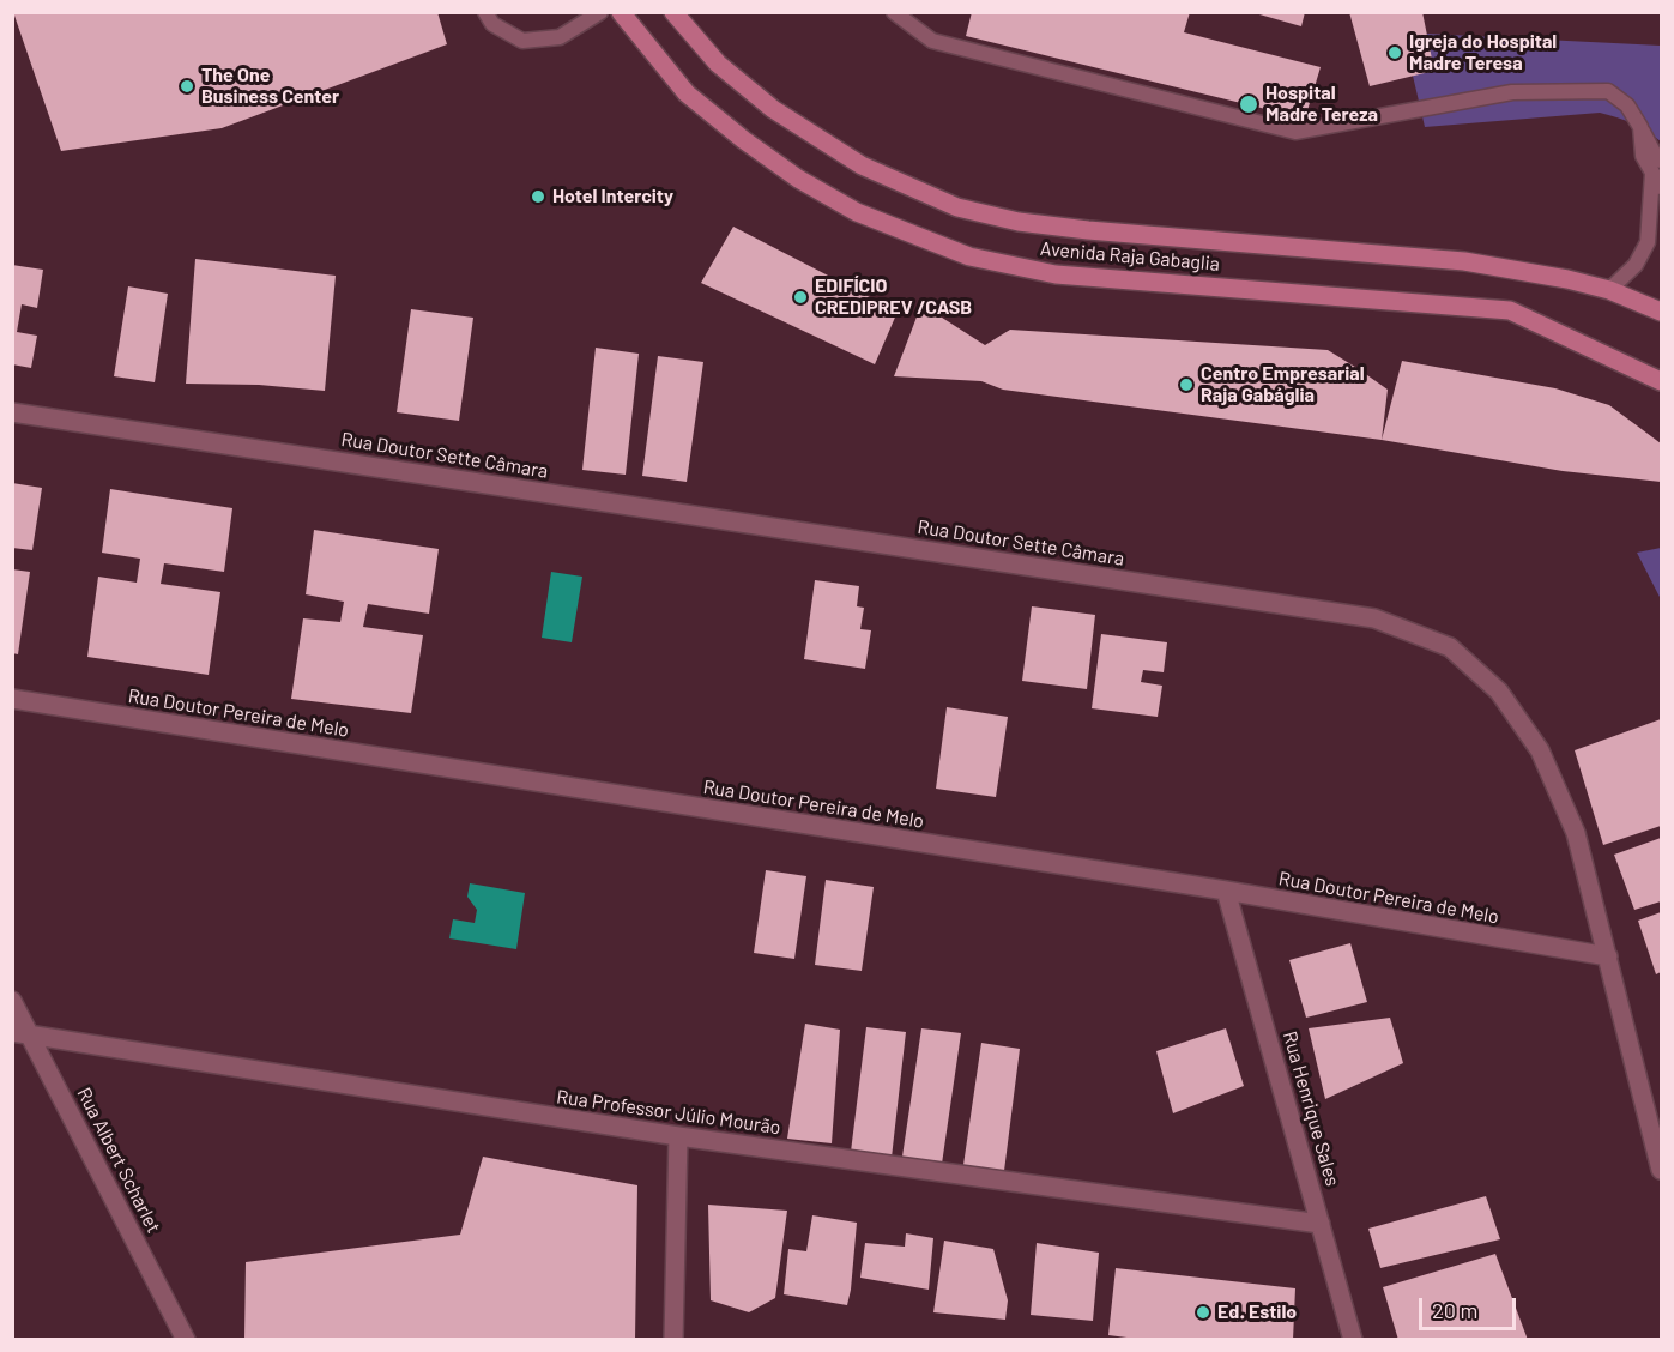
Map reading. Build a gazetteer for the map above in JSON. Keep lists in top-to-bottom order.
{
  "streets": {
    "main road": ["Avenida Raja Gabaglia"],
    "street": [
      "Rua Doutor Sette Câmara",
      "Rua Doutor Pereira de Melo",
      "Rua Henrique Sales",
      "Rua Professor Júlio Mourão",
      "Rua Albert Scharlet"
    ]
  },
  "crossings": [
    ["Rua Doutor Sette Câmara", "Rua Doutor Pereira de Melo"],
    ["Rua Doutor Pereira de Melo", "Rua Henrique Sales"],
    ["Rua Henrique Sales", "Rua Professor Júlio Mourão"],
    ["Rua Professor Júlio Mourão", "Rua Albert Scharlet"]
  ],
  "places": [
    "Igreja do Hospital Madre Teresa",
    "The One Business Center",
    "Hospital Madre Tereza",
    "Hotel Intercity",
    "EDIFÍCIO CREDIPREV /CASB",
    "Centro Empresarial Raja Gabáglia",
    "Ed. Estilo"
  ],
  "scale_bar": "20 m"
}
